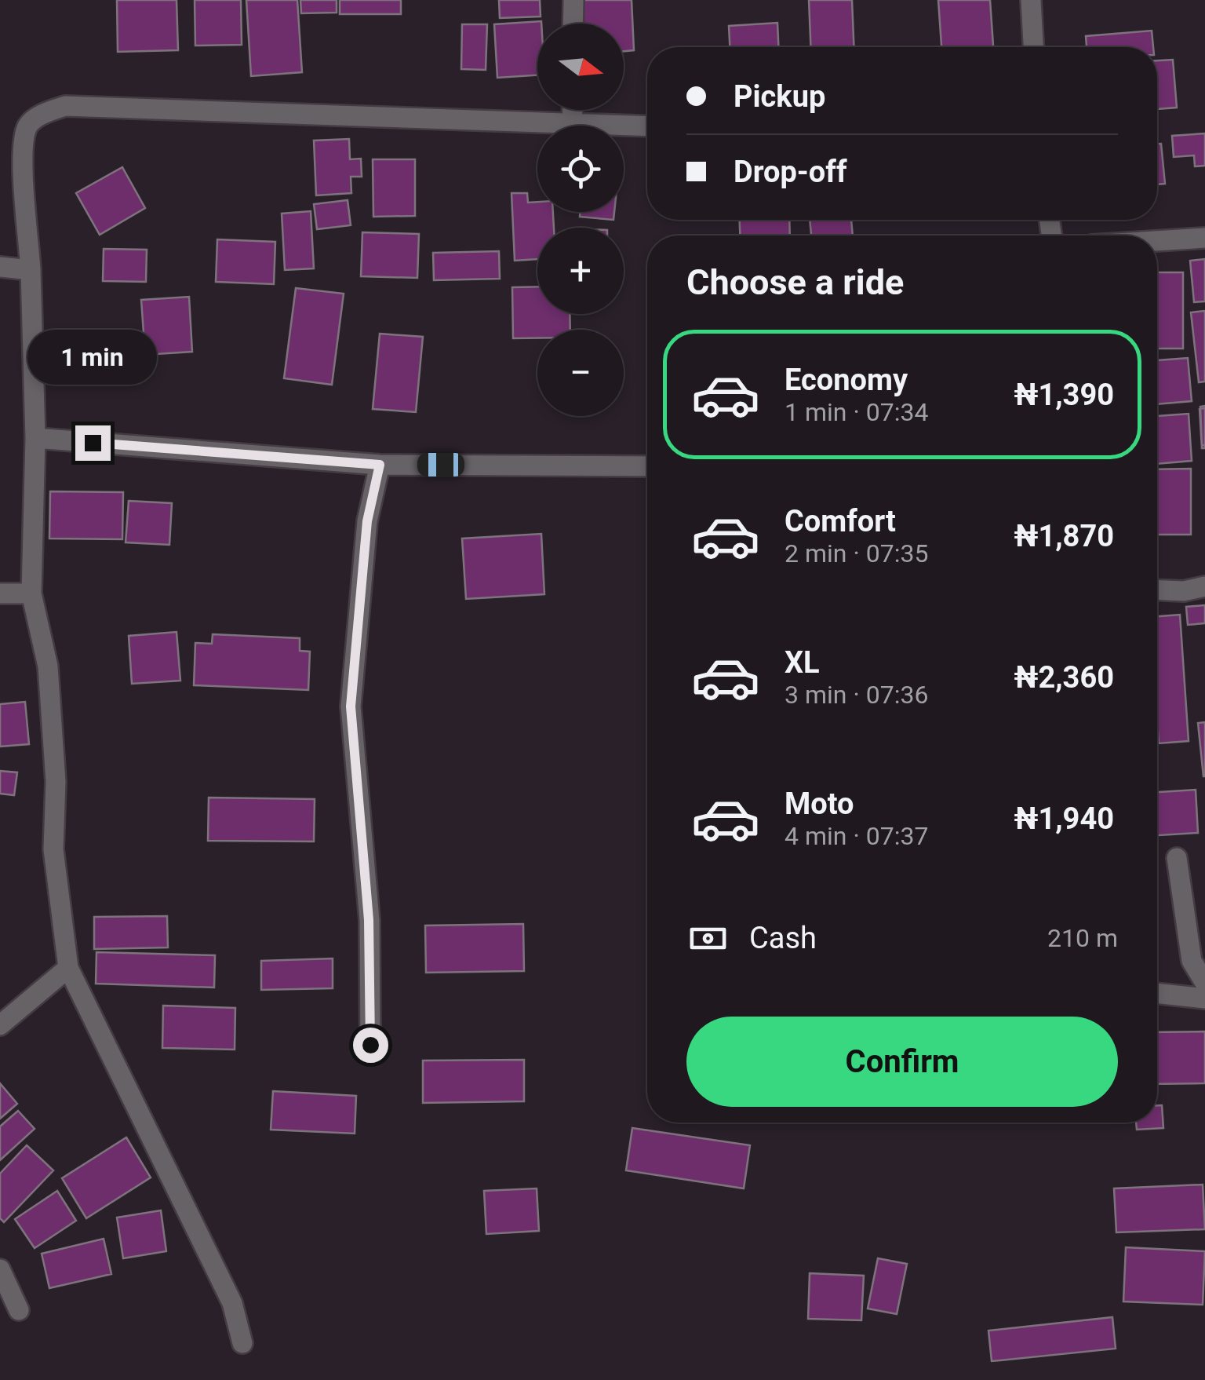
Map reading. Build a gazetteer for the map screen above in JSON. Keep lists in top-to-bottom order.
{
  "north": "right",
  "page": {
    "map_buttons": ["+", "−"],
    "banner": ["Pickup", "Drop-off"],
    "heading": "Choose a ride",
    "bubble": "1 min",
    "list": [
      {
        "name": "Economy",
        "note": "1 min · 07:34",
        "value": "₦1,390"
      },
      {
        "name": "Comfort",
        "note": "2 min · 07:35",
        "value": "₦1,870"
      },
      {
        "name": "XL",
        "note": "3 min · 07:36",
        "value": "₦2,360"
      },
      {
        "name": "Moto",
        "note": "4 min · 07:37",
        "value": "₦1,940"
      }
    ],
    "pay": ["Cash", "210 m"],
    "buttons": "Confirm"
  }
}
